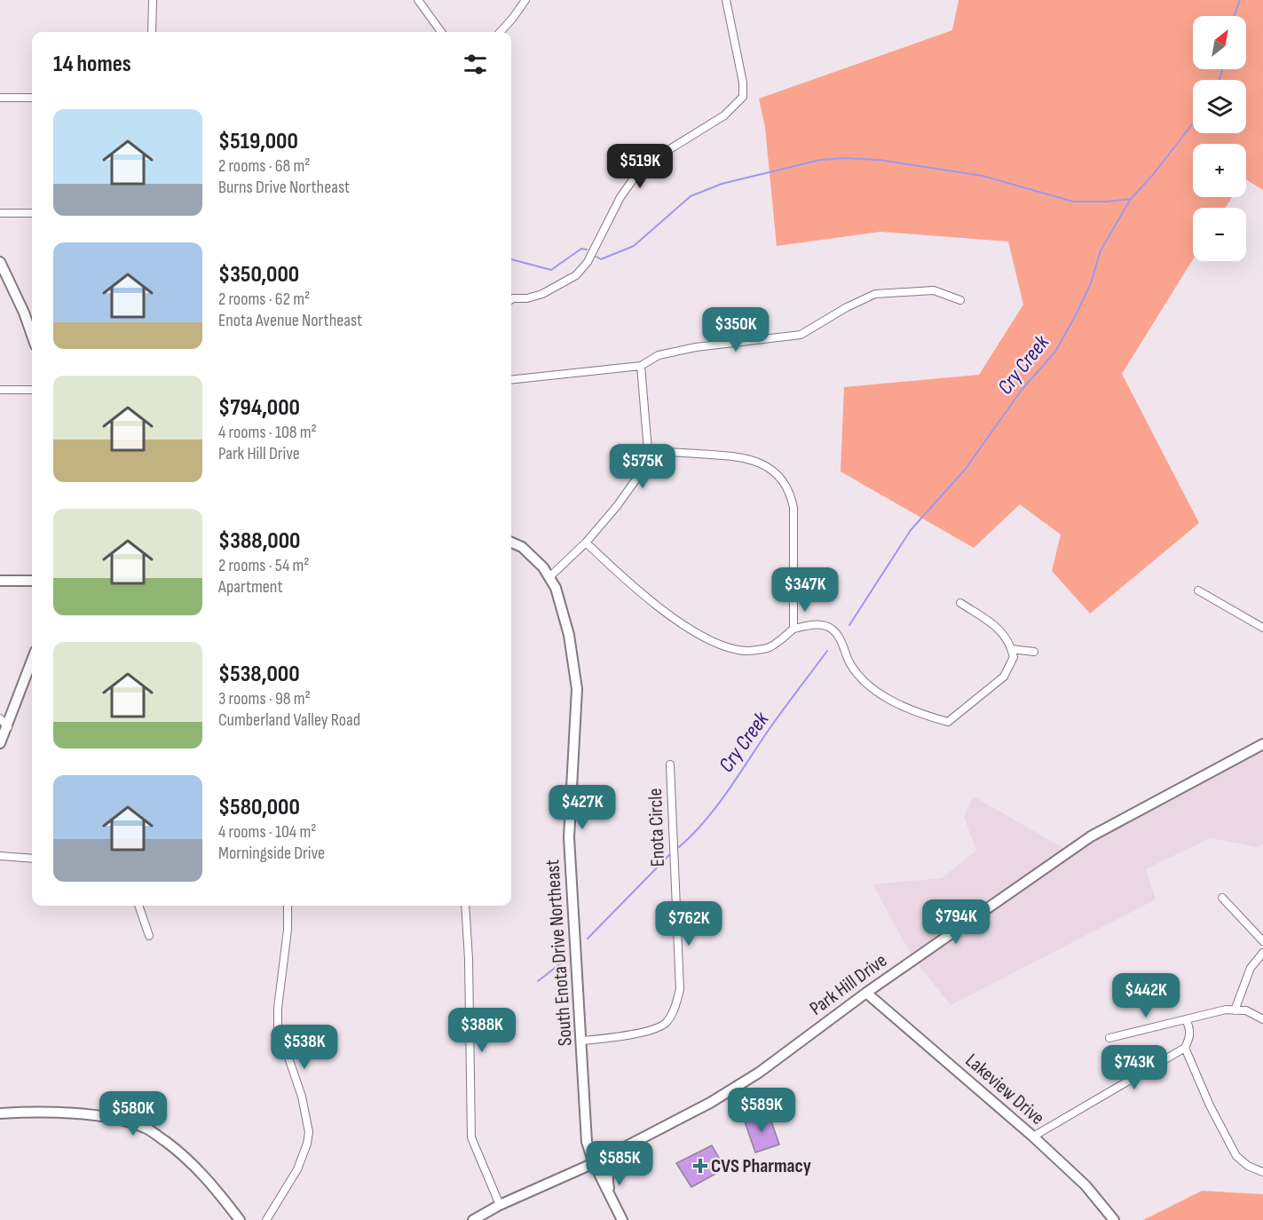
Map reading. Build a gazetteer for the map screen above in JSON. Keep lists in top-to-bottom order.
{
  "streets": {
    "main road": ["South Enota Drive Northeast", "Park Hill Drive", "Lakeview Drive"],
    "street": ["Enota Circle"]
  },
  "crossings": [
    ["Enota Circle", "South Enota Drive Northeast"],
    ["South Enota Drive Northeast", "Park Hill Drive"],
    ["Park Hill Drive", "Lakeview Drive"]
  ],
  "water": ["Cry Creek"],
  "places": {
    "health": ["CVS Pharmacy"]
  },
  "north": "top right",
  "page": {
    "map_buttons": ["+", "−"],
    "heading": "14 homes",
    "list": [
      {
        "name": "$519,000",
        "note": "2 rooms · 68 m² · Burns Drive Northeast"
      },
      {
        "name": "$350,000",
        "note": "2 rooms · 62 m² · Enota Avenue Northeast"
      },
      {
        "name": "$794,000",
        "note": "4 rooms · 108 m² · Park Hill Drive"
      },
      {
        "name": "$388,000",
        "note": "2 rooms · 54 m² · Apartment"
      },
      {
        "name": "$538,000",
        "note": "3 rooms · 98 m² · Cumberland Valley Road"
      },
      {
        "name": "$580,000",
        "note": "4 rooms · 104 m² · Morningside Drive"
      }
    ],
    "price": [
      "$519K",
      "$350K",
      "$575K",
      "$347K",
      "$427K",
      "$794K",
      "$762K",
      "$442K",
      "$388K",
      "$538K",
      "$743K",
      "$589K",
      "$580K",
      "$585K"
    ]
  }
}
